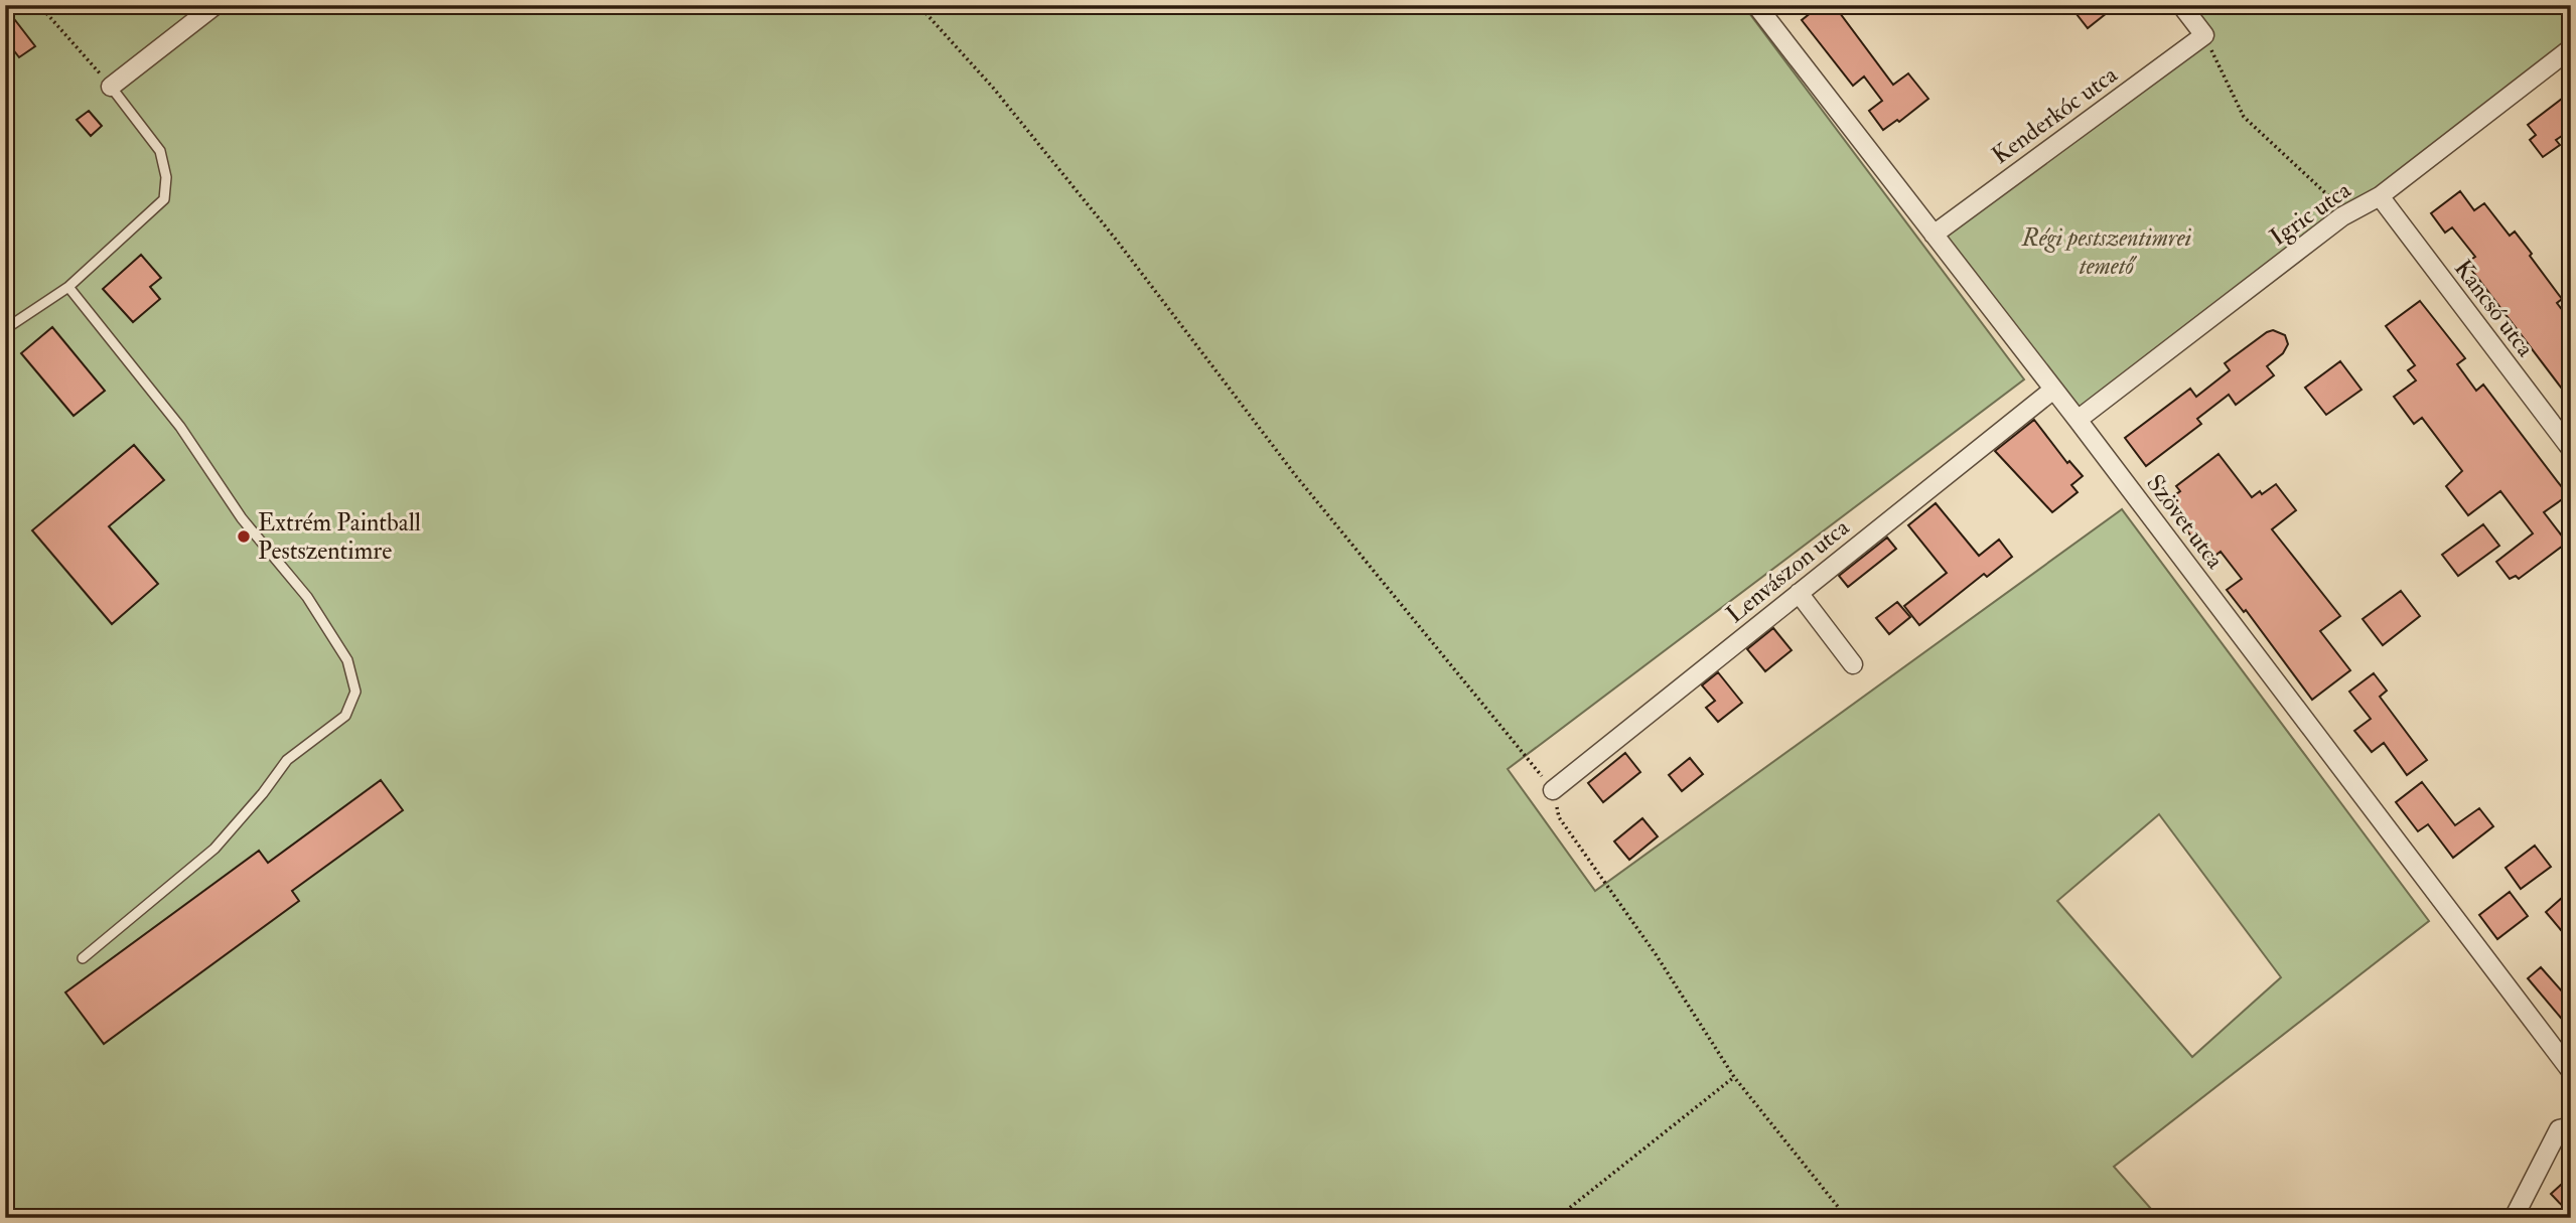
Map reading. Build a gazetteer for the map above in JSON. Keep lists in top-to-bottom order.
{
  "streets": {
    "street": [
      "Kenderkóc utca",
      "Igric utca",
      "Kancsó utca",
      "Szövet utca",
      "Lenvászon utca"
    ]
  },
  "crossings": [
    ["Kenderkóc utca", "Szövet utca"],
    ["Igric utca", "Kancsó utca"],
    ["Igric utca", "Szövet utca"],
    ["Szövet utca", "Lenvászon utca"]
  ],
  "parks": ["Régi pestszentimrei temető"],
  "places": ["Extrém Paintball Pestszentimre"]
}
